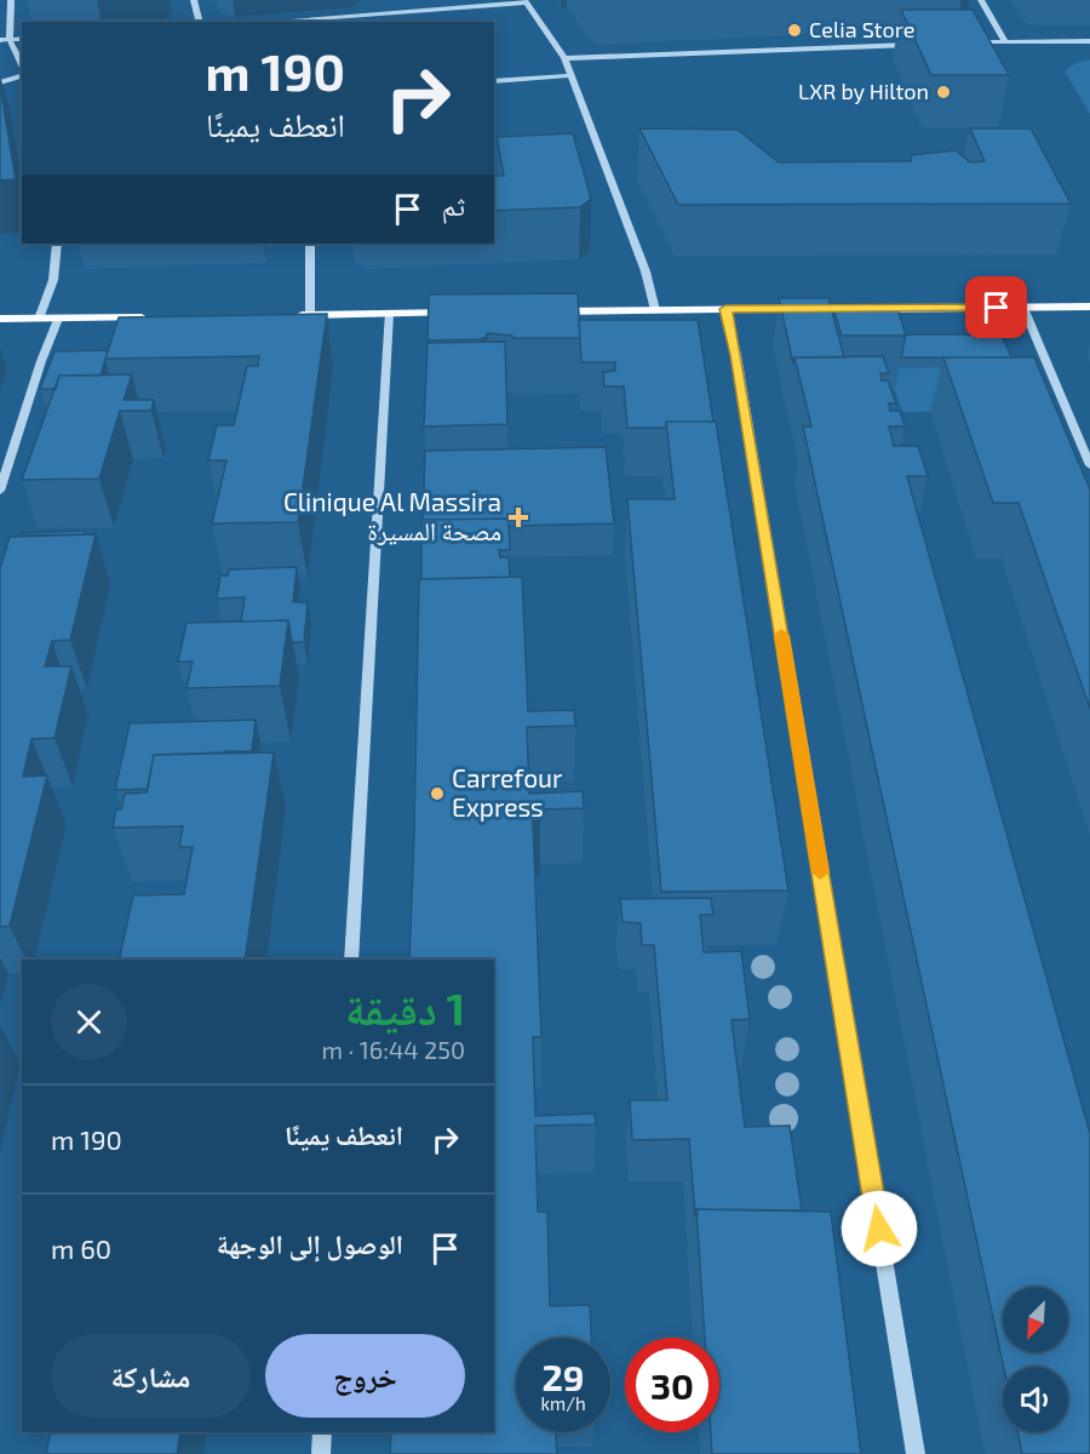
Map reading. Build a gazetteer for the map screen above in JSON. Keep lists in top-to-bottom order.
{
  "places": {
    "other": ["Celia Store", "LXR by Hilton", "Carrefour Express"],
    "health": ["Clinique Al Massira مصحة المسيرة"]
  },
  "north": "bottom left",
  "page": {
    "turn": ["190 m", "انعطف يمينًا"],
    "then": "ثم",
    "heading": ["1 دقيقة", "250 m · 16:44"],
    "list": [
      {
        "name": "انعطف يمينًا",
        "value": "190 m"
      },
      {
        "name": "الوصول إلى الوجهة",
        "value": "60 m"
      }
    ],
    "buttons": ["خروج", "مشاركة"],
    "speed": "29 km/h",
    "limit": "30"
  }
}
